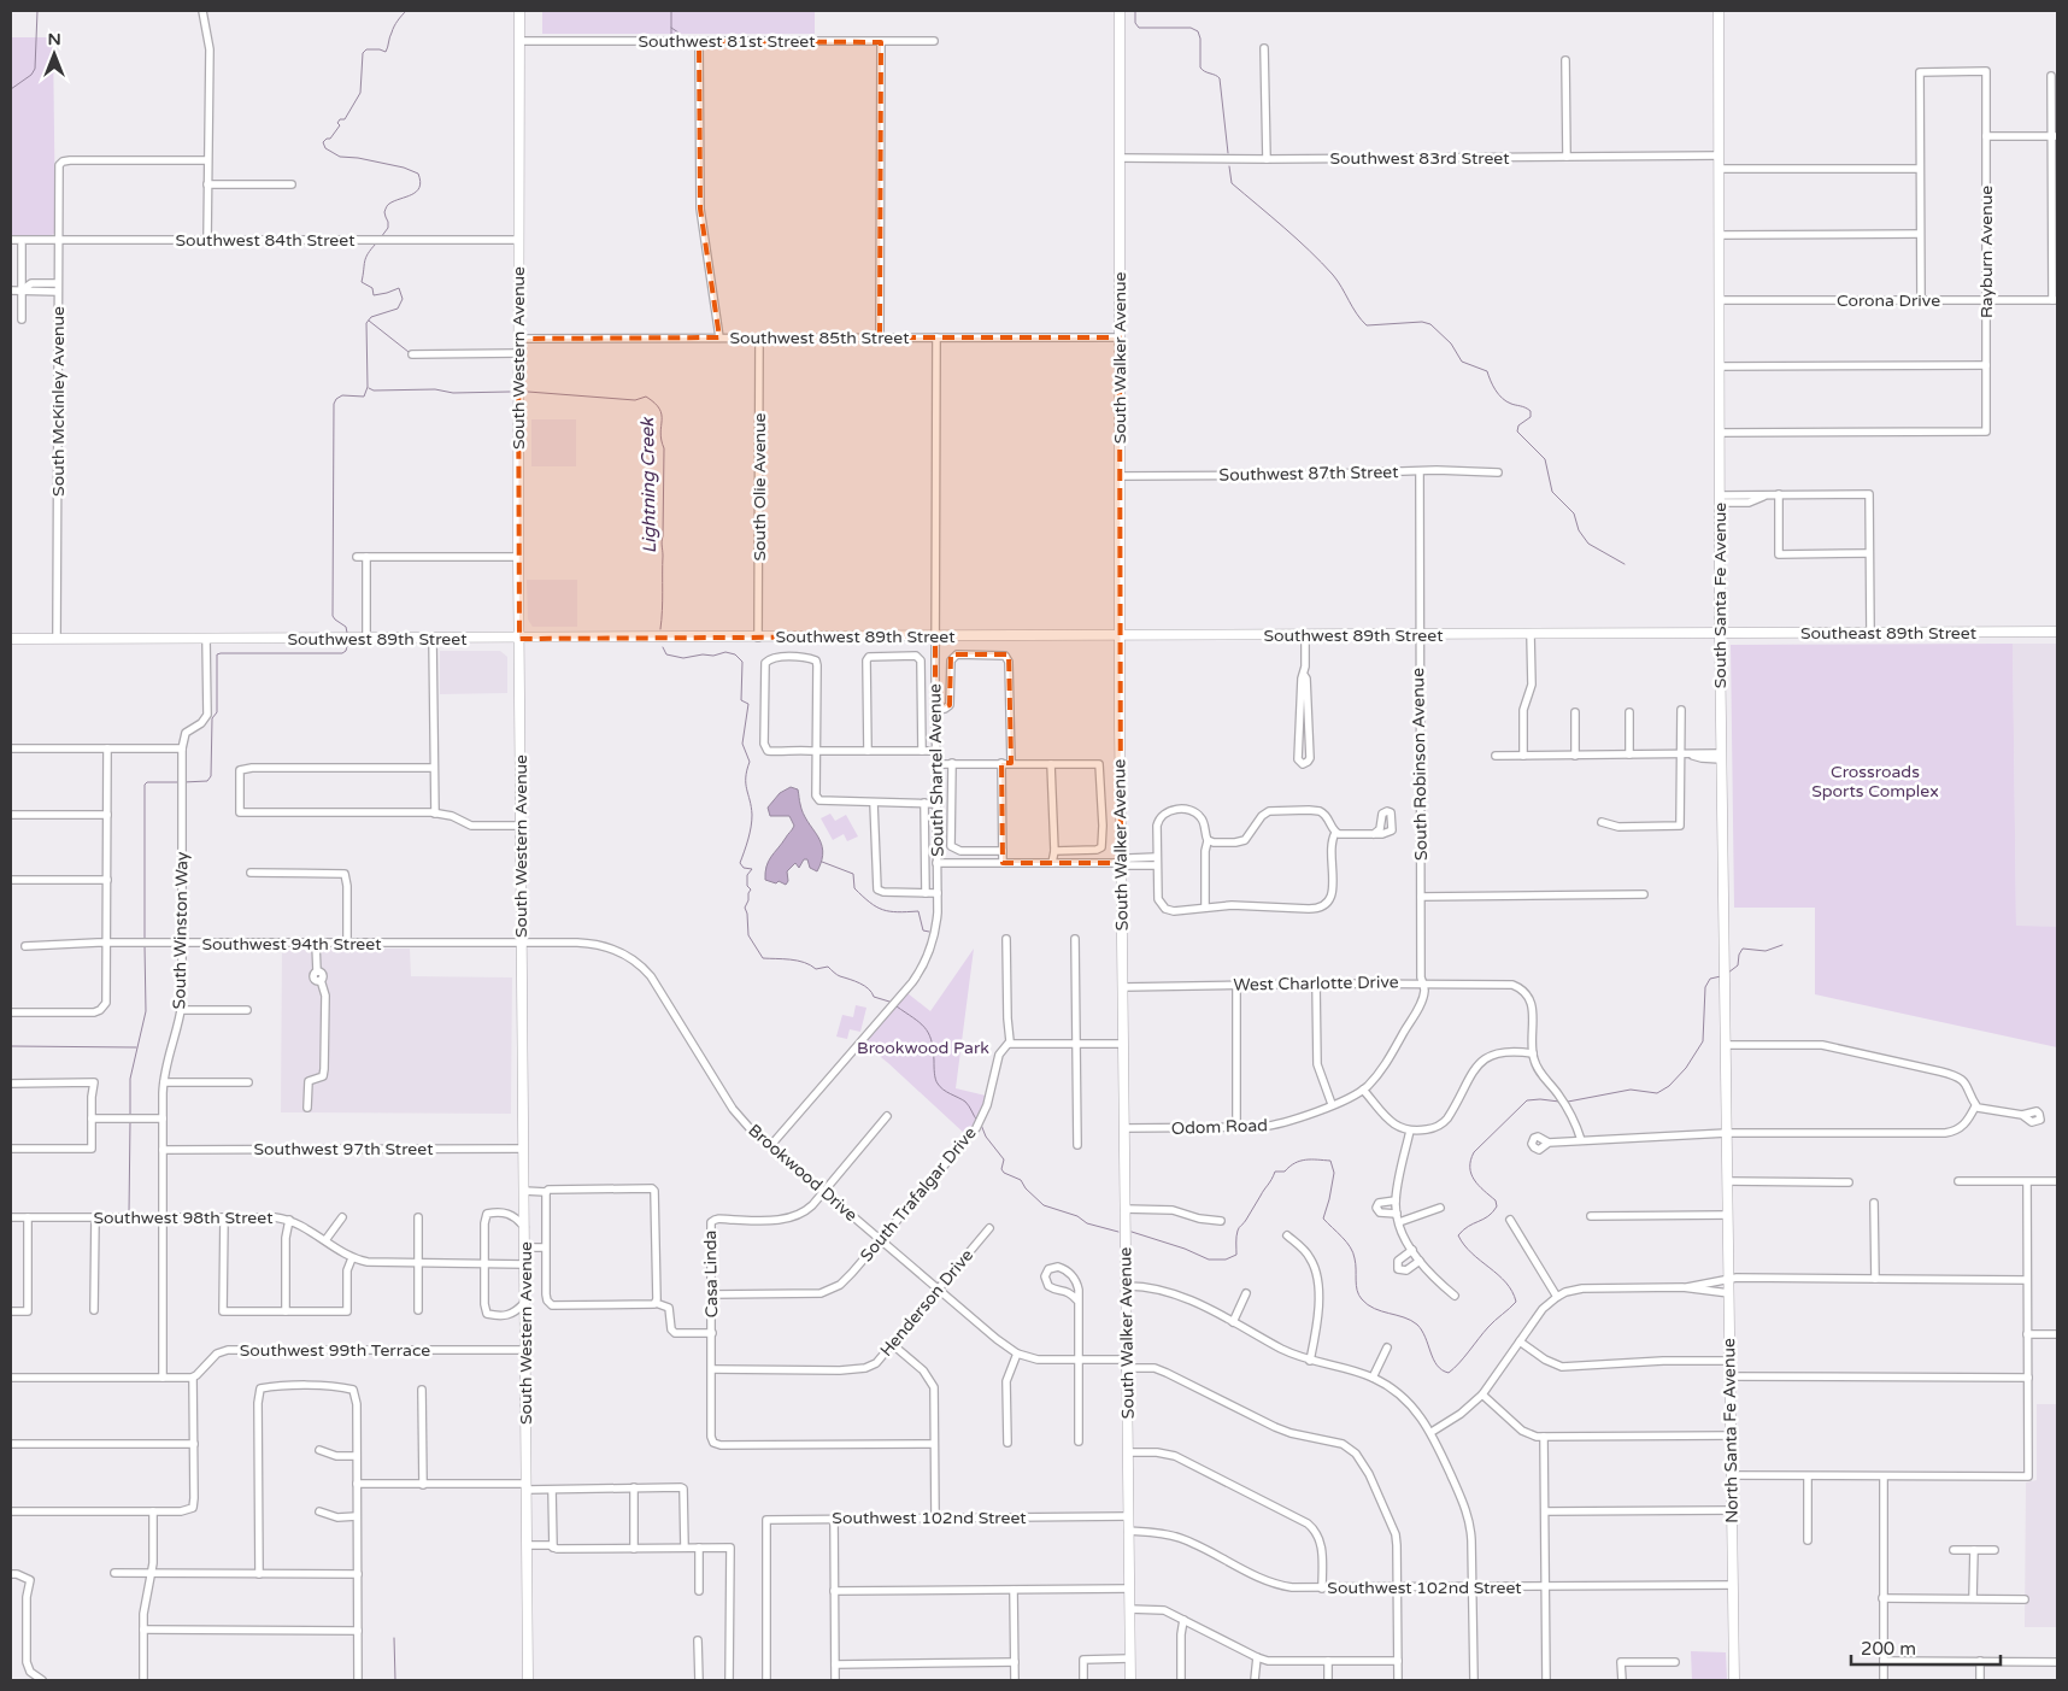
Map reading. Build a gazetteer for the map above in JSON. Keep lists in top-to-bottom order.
{
  "streets": {
    "main road": [
      "South Western Avenue",
      "South Walker Avenue",
      "South Santa Fe Avenue",
      "Southeast 89th Street",
      "Southwest 89th Street",
      "North Santa Fe Avenue"
    ],
    "street": [
      "Southwest 81st Street",
      "Southwest 83rd Street",
      "Southwest 84th Street",
      "Rayburn Avenue",
      "Corona Drive",
      "Southwest 85th Street",
      "South McKinley Avenue",
      "Southwest 87th Street",
      "South Olie Avenue",
      "South Robinson Avenue",
      "South Shartel Avenue",
      "South Winston Way",
      "Southwest 94th Street",
      "West Charlotte Drive",
      "Odom Road",
      "Southwest 97th Street",
      "Brookwood Drive",
      "South Trafalgar Drive",
      "Southwest 98th Street",
      "Casa Linda",
      "Henderson Drive",
      "Southwest 99th Terrace",
      "Southwest 102nd Street"
    ]
  },
  "crossings": [
    ["Southwest 81st Street", "South Western Avenue"],
    ["Southwest 83rd Street", "South Walker Avenue"],
    ["Southwest 83rd Street", "South Santa Fe Avenue"],
    ["Southwest 84th Street", "South Western Avenue"],
    ["Southwest 84th Street", "South McKinley Avenue"],
    ["Rayburn Avenue", "Corona Drive"],
    ["Rayburn Avenue", "South Santa Fe Avenue"],
    ["Corona Drive", "South Santa Fe Avenue"],
    ["Southwest 85th Street", "South Western Avenue"],
    ["Southwest 85th Street", "South Walker Avenue"],
    ["Southwest 85th Street", "South Olie Avenue"],
    ["Southwest 85th Street", "South Shartel Avenue"],
    ["South Western Avenue", "Southwest 89th Street"],
    ["South Western Avenue", "Southwest 94th Street"],
    ["South Western Avenue", "Southwest 97th Street"],
    ["South Western Avenue", "Brookwood Drive"],
    ["South Western Avenue", "Southwest 98th Street"],
    ["South Western Avenue", "Southwest 99th Terrace"],
    ["South Walker Avenue", "Southwest 87th Street"],
    ["South Walker Avenue", "Southwest 89th Street"],
    ["South Walker Avenue", "West Charlotte Drive"],
    ["South Walker Avenue", "Odom Road"],
    ["South Walker Avenue", "Brookwood Drive"],
    ["South Walker Avenue", "Southwest 102nd Street"],
    ["South McKinley Avenue", "Southwest 89th Street"],
    ["Southwest 87th Street", "South Robinson Avenue"],
    ["South Olie Avenue", "Southwest 89th Street"],
    ["South Santa Fe Avenue", "Southeast 89th Street"],
    ["South Santa Fe Avenue", "Southwest 89th Street"],
    ["South Santa Fe Avenue", "North Santa Fe Avenue"],
    ["Southeast 89th Street", "Southwest 89th Street"],
    ["Southwest 89th Street", "South Robinson Avenue"],
    ["Southwest 89th Street", "South Shartel Avenue"],
    ["South Robinson Avenue", "West Charlotte Drive"],
    ["South Robinson Avenue", "Odom Road"],
    ["South Shartel Avenue", "Brookwood Drive"],
    ["South Winston Way", "Southwest 94th Street"],
    ["South Winston Way", "Southwest 97th Street"],
    ["South Winston Way", "Southwest 98th Street"],
    ["Southwest 94th Street", "Brookwood Drive"],
    ["West Charlotte Drive", "Odom Road"],
    ["Brookwood Drive", "South Trafalgar Drive"],
    ["Brookwood Drive", "Casa Linda"],
    ["Brookwood Drive", "Henderson Drive"],
    ["Brookwood Drive", "Southwest 102nd Street"],
    ["South Trafalgar Drive", "Casa Linda"],
    ["Casa Linda", "Henderson Drive"],
    ["North Santa Fe Avenue", "Southwest 102nd Street"]
  ],
  "water": ["Lightning Creek"],
  "parks": ["Crossroads Sports Complex", "Brookwood Park"],
  "scale_bar": "200 m",
  "north": "top"
}
